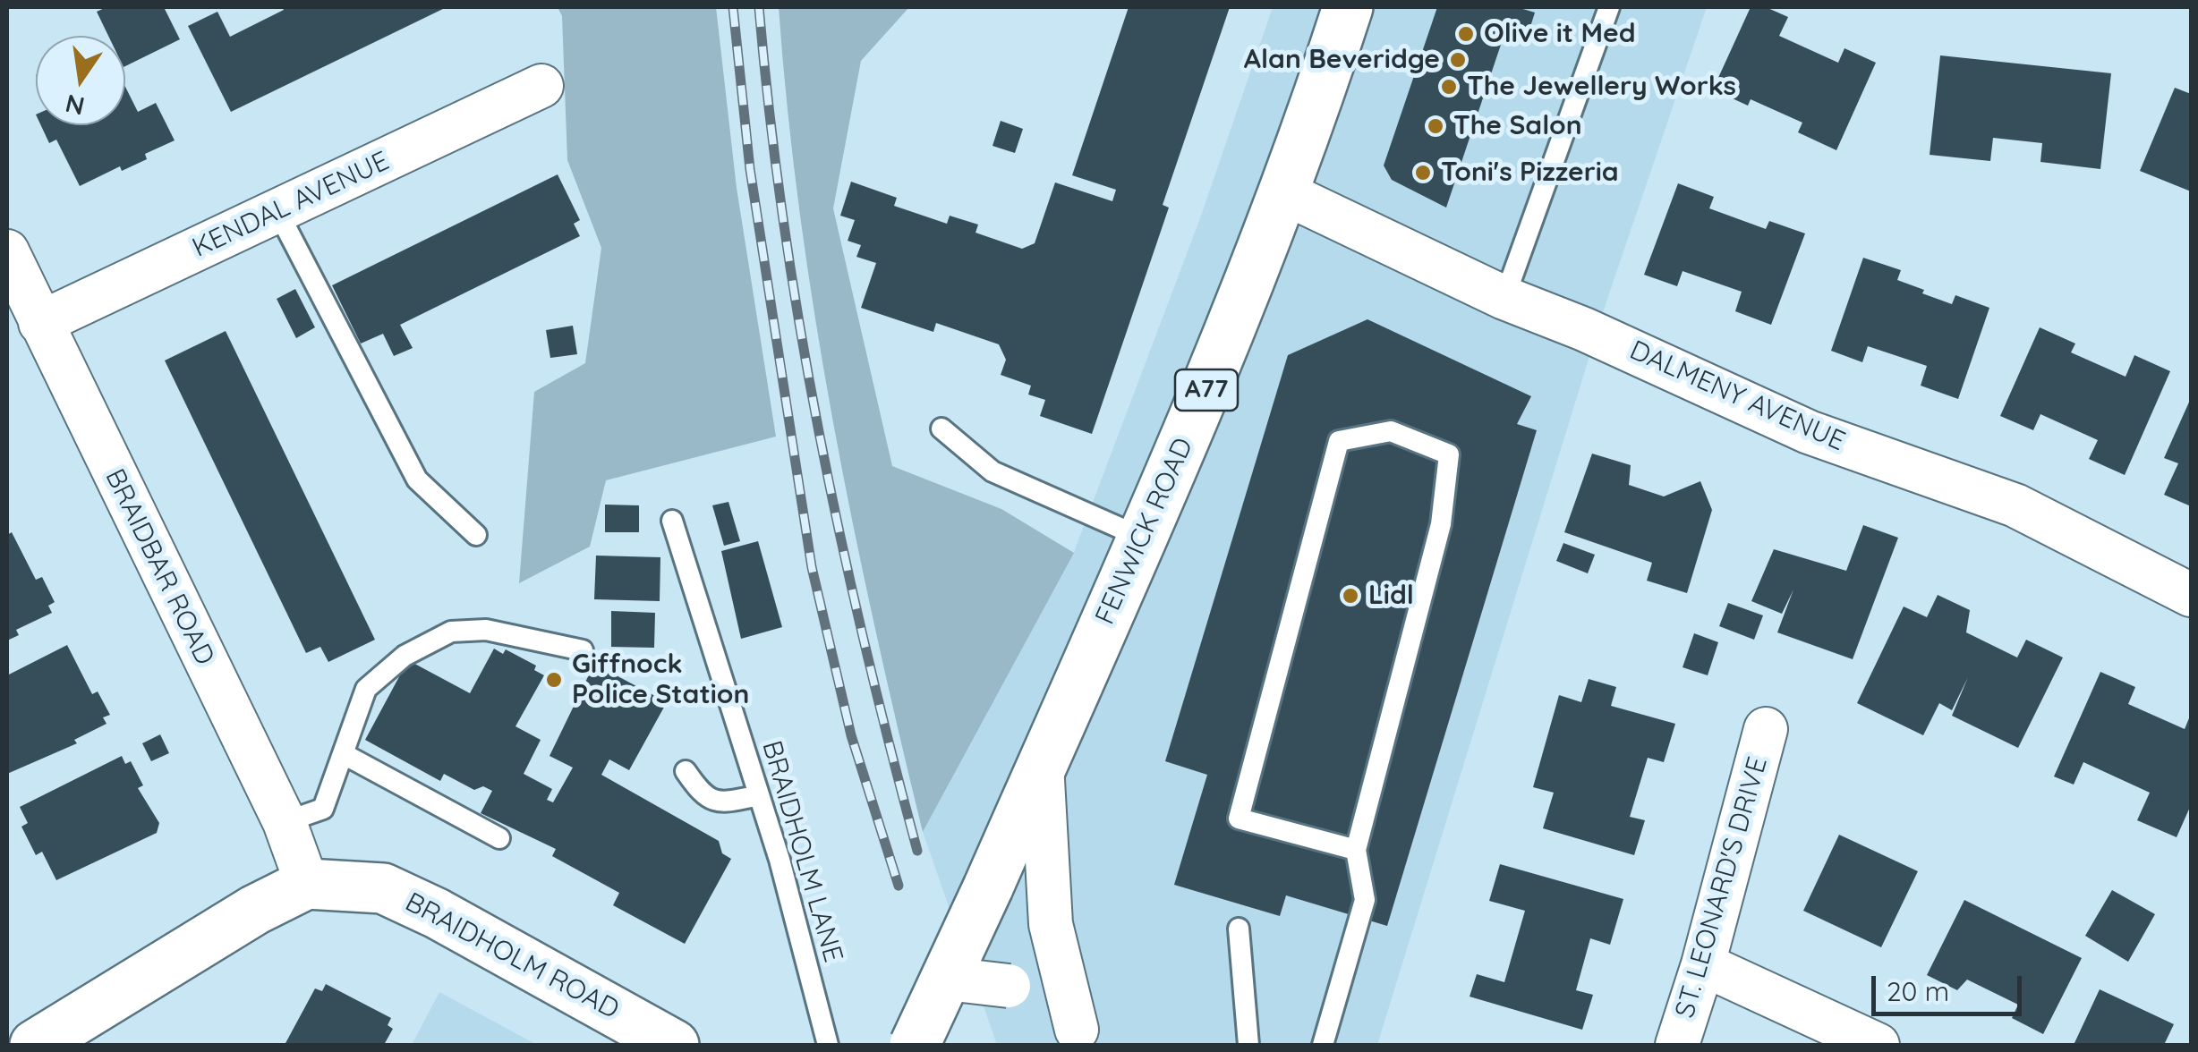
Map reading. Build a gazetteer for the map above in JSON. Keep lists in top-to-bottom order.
{
  "streets": {
    "main road": ["A77", "FENWICK ROAD", "BRAIDHOLM ROAD"],
    "street": [
      "KENDAL AVENUE",
      "DALMENY AVENUE",
      "BRAIDBAR ROAD",
      "ST. LEONARD'S DRIVE"
    ],
    "lane": ["BRAIDHOLM LANE"]
  },
  "crossings": [
    ["KENDAL AVENUE", "BRAIDBAR ROAD"],
    ["DALMENY AVENUE", "FENWICK ROAD"],
    ["BRAIDBAR ROAD", "BRAIDHOLM ROAD"]
  ],
  "places": [
    "Olive it Med",
    "Alan Beveridge",
    "The Jewellery Works",
    "The Salon",
    "Toni's Pizzeria",
    "Lidl",
    "Giffnock Police Station"
  ],
  "scale_bar": "20 m",
  "north": "bottom"
}
